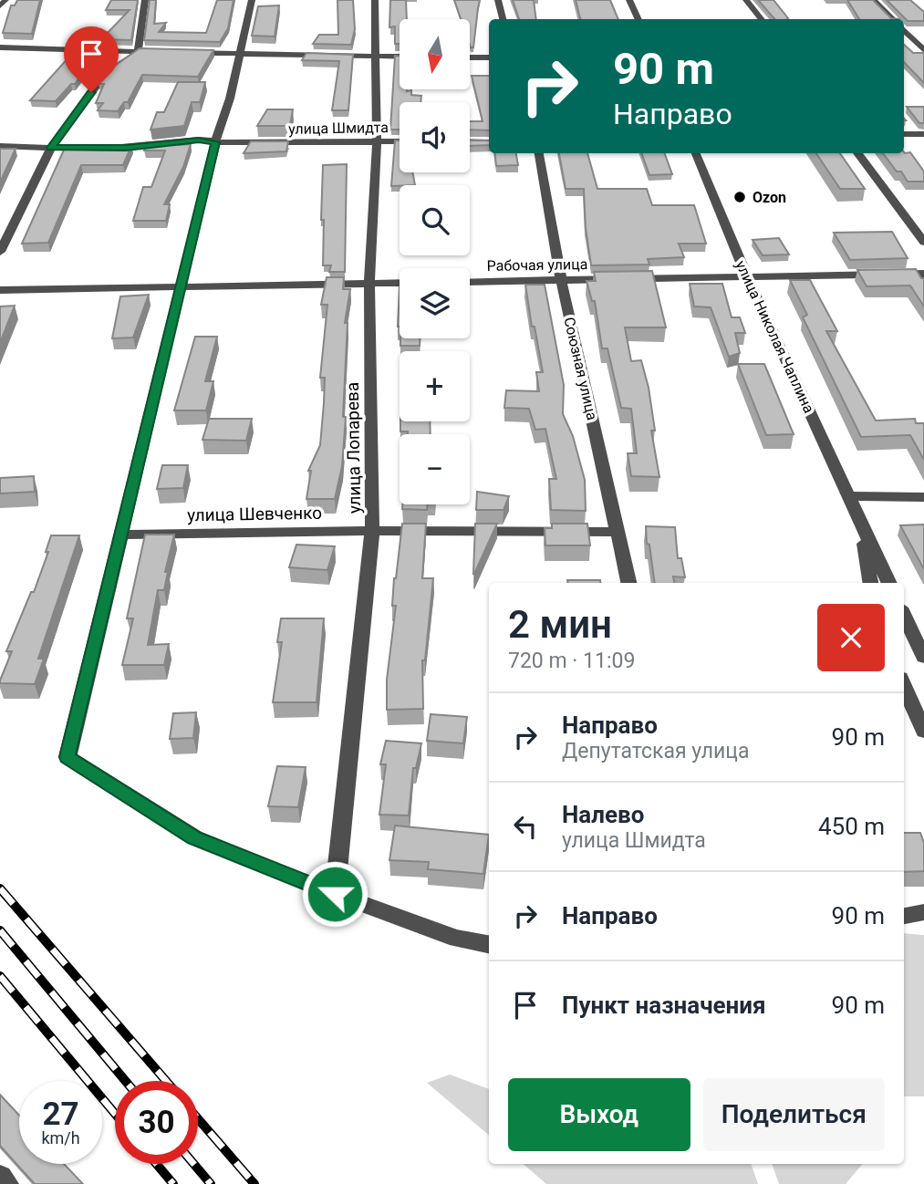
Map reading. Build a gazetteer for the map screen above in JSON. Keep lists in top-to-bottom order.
{
  "streets": {
    "street": [
      "улица Шмидта",
      "Рабочая улица",
      "улица Николая Чаплина",
      "Союзная улица",
      "улица Лопарева",
      "улица Шевченко"
    ]
  },
  "crossings": [
    ["улица Шмидта", "улица Лопарева"],
    ["Рабочая улица", "улица Николая Чаплина"],
    ["Рабочая улица", "Союзная улица"],
    ["Союзная улица", "улица Шевченко"],
    ["улица Лопарева", "улица Шевченко"]
  ],
  "places": ["Ozon"],
  "north": "bottom",
  "page": {
    "map_buttons": ["+", "−"],
    "turn": ["90 m", "Направо"],
    "heading": ["2 мин", "720 m · 11:09"],
    "list": [
      {
        "name": "Направо",
        "note": "Депутатская улица",
        "value": "90 m"
      },
      {
        "name": "Налево",
        "note": "улица Шмидта",
        "value": "450 m"
      },
      {
        "name": "Направо",
        "value": "90 m"
      },
      {
        "name": "Пункт назначения",
        "value": "90 m"
      }
    ],
    "buttons": ["Выход", "Поделиться"],
    "speed": "27 km/h",
    "limit": "30"
  }
}
